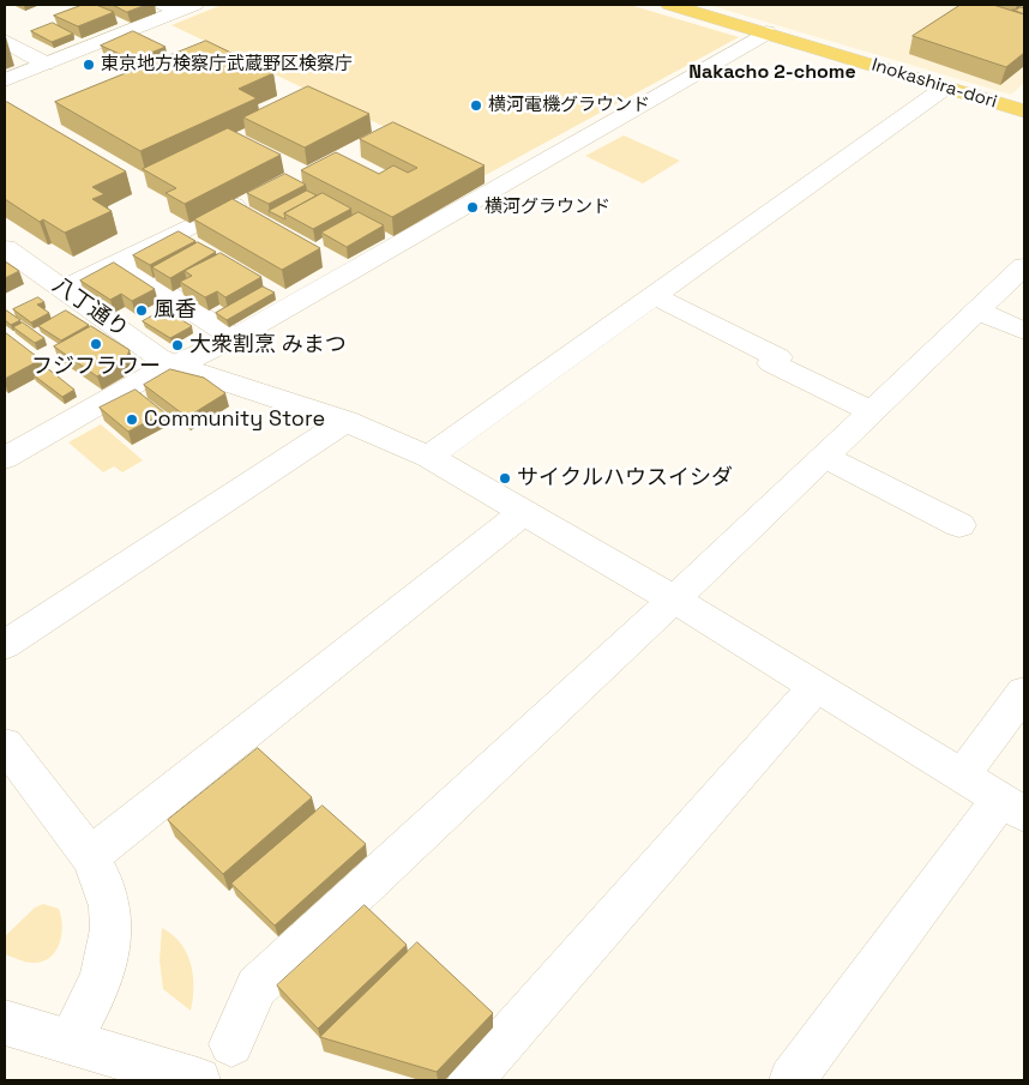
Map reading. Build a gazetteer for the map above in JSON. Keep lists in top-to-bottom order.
{
  "streets": {
    "main road": ["Inokashira-dori"],
    "street": ["八丁通り"]
  },
  "districts": ["Nakacho 2-chome"],
  "places": [
    "東京地方検察庁武蔵野区検察庁",
    "横河電機グラウンド",
    "横河グラウンド",
    "風香",
    "フジフラワー",
    "大衆割烹 みまつ",
    "Community Store",
    "サイクルハウスイシダ"
  ]
}
